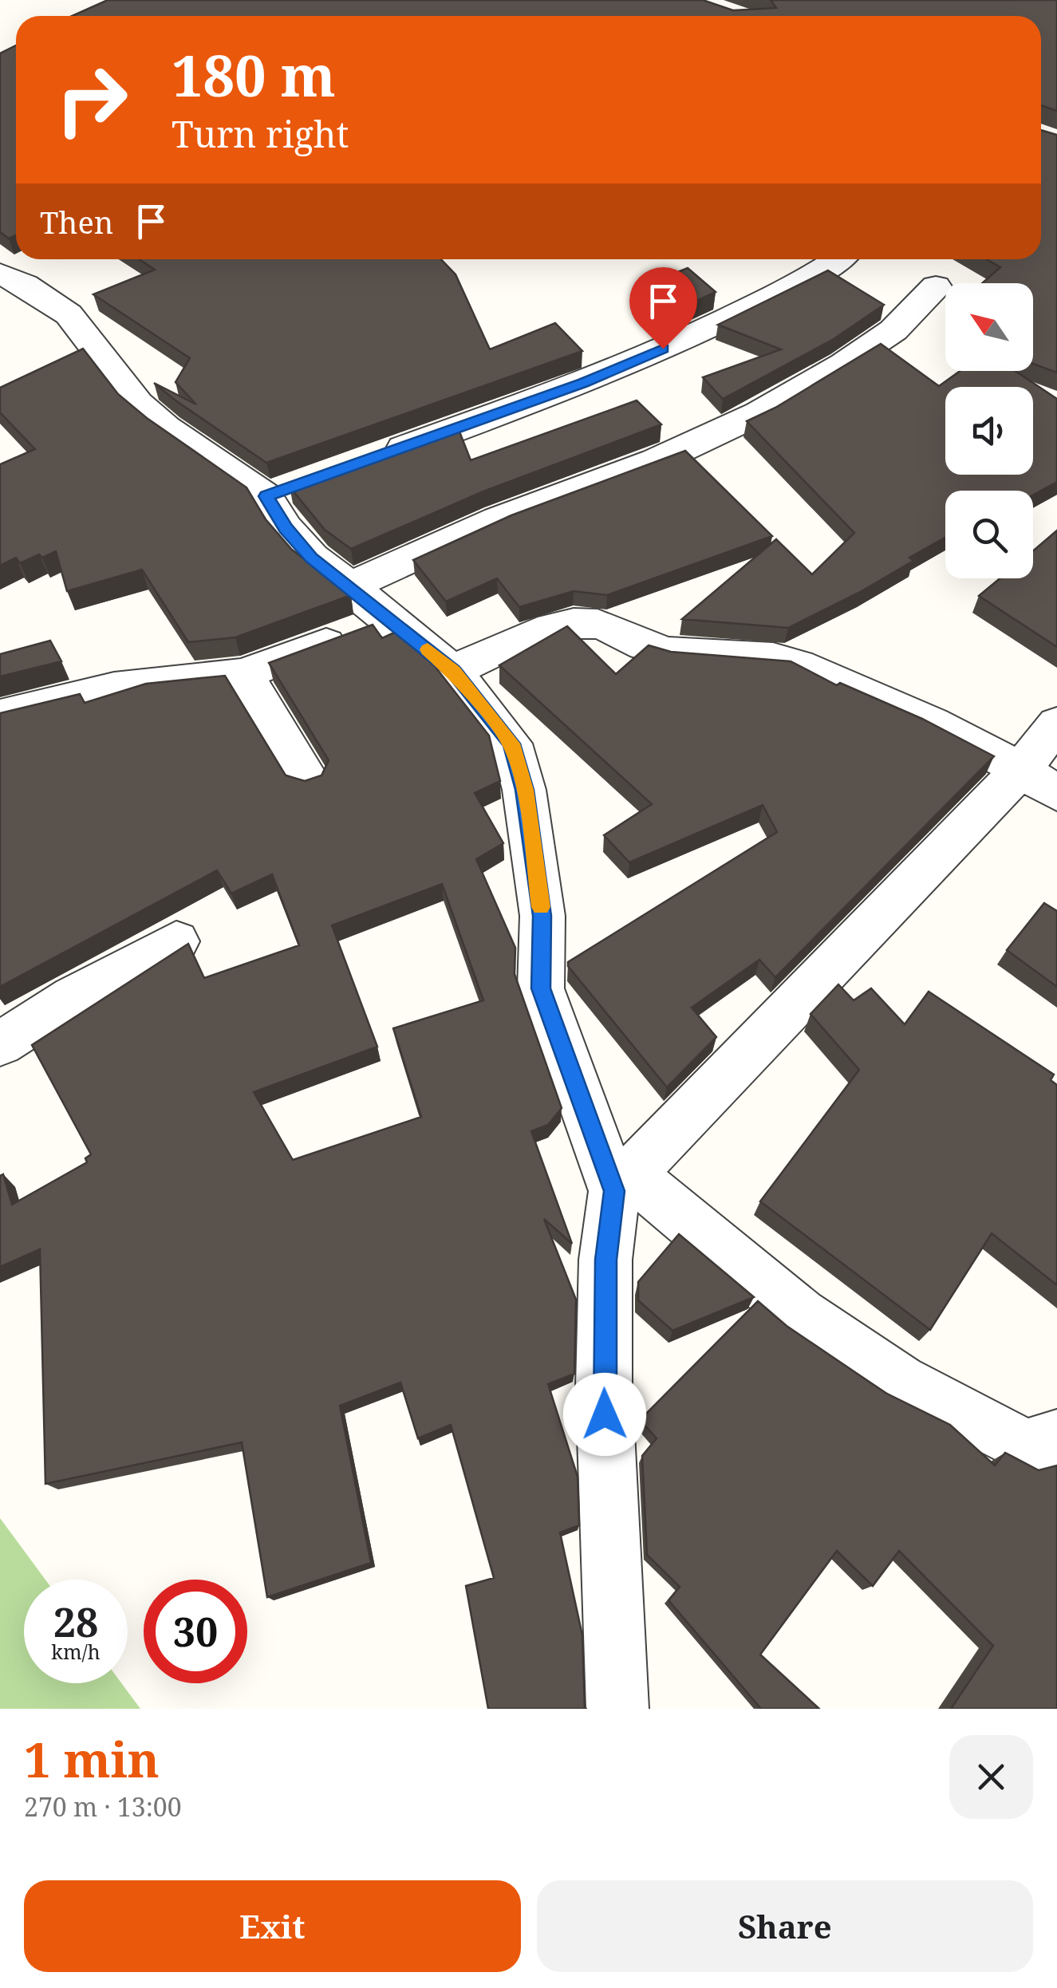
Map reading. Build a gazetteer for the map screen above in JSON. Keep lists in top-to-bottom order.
{
  "north": "top left",
  "page": {
    "turn": ["180 m", "Turn right"],
    "then": "Then",
    "speed": "28 km/h",
    "limit": "30",
    "heading": ["1 min", "270 m · 13:00"],
    "buttons": ["Exit", "Share"]
  }
}
